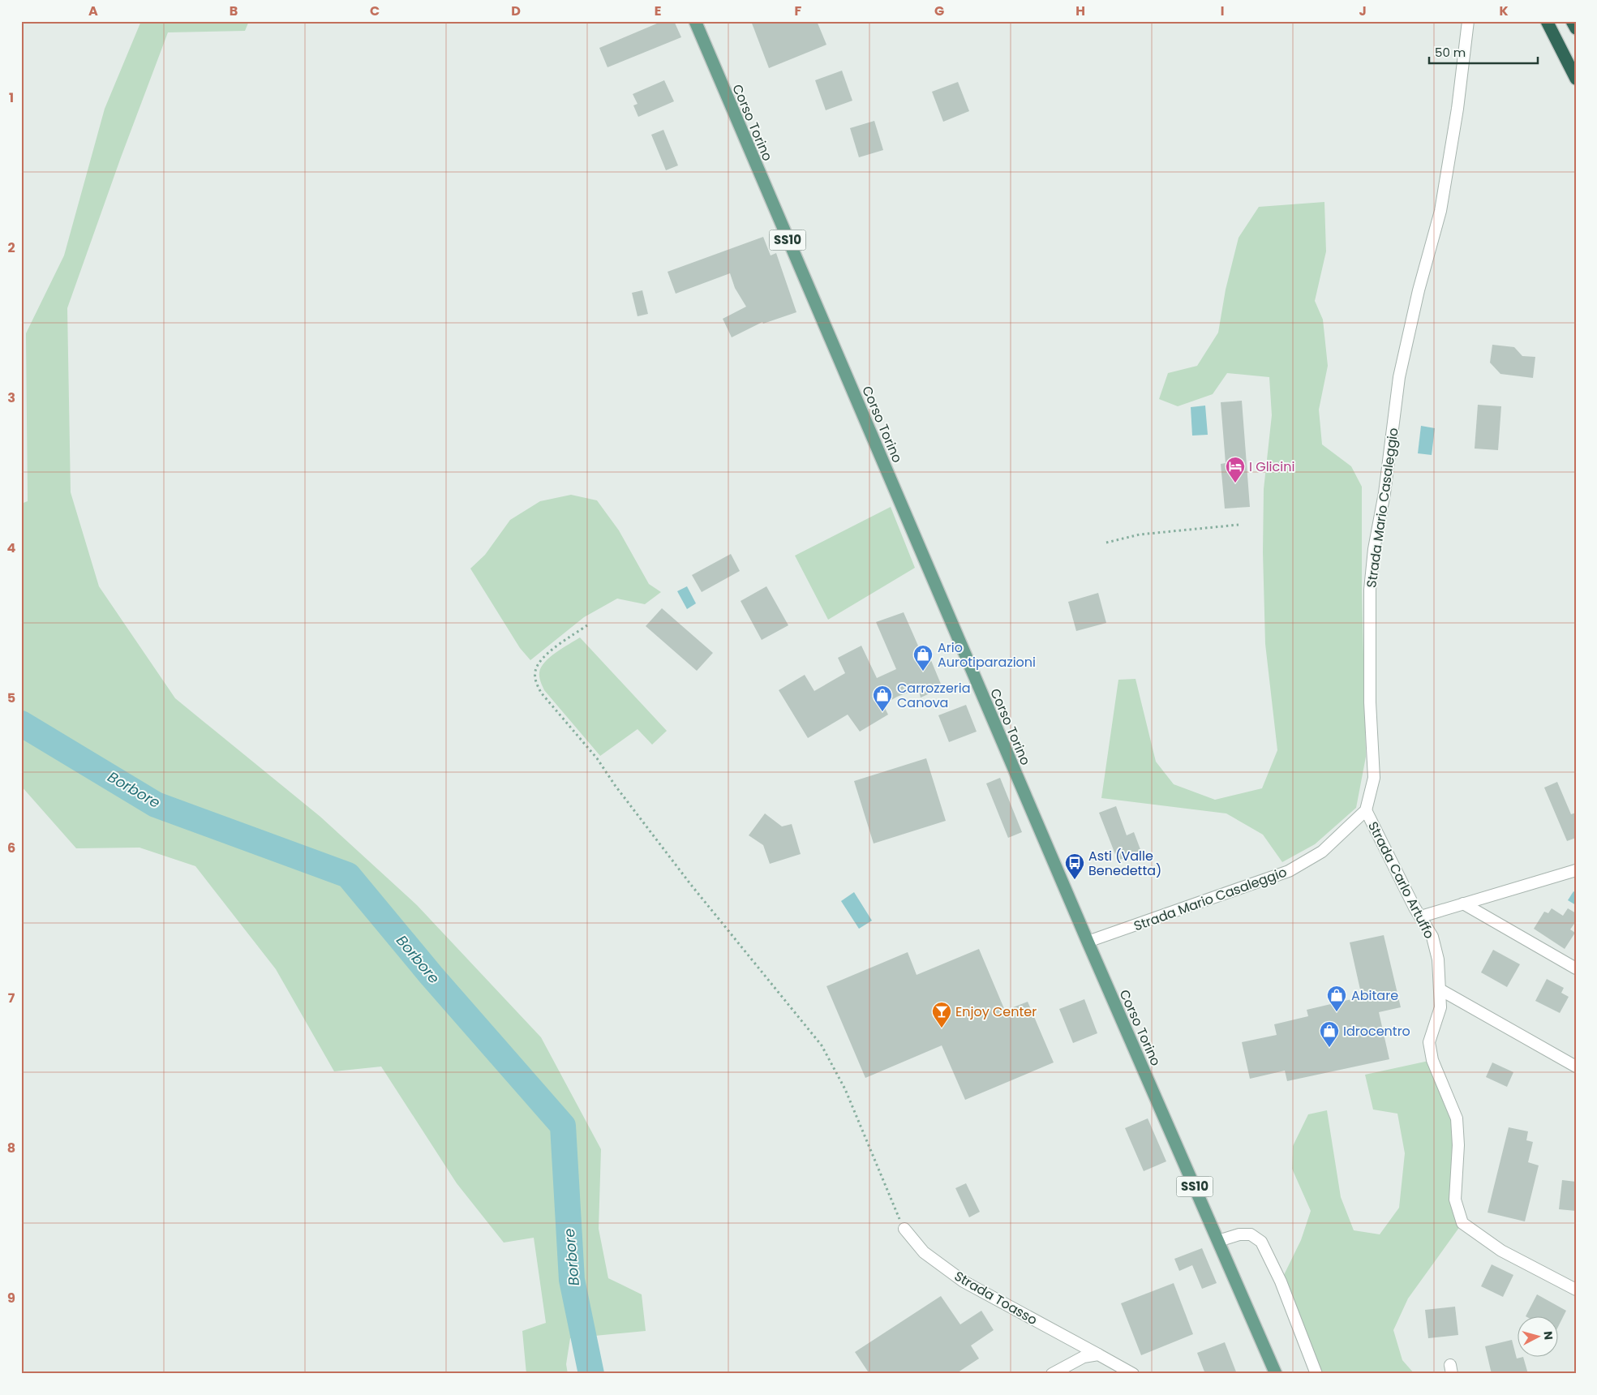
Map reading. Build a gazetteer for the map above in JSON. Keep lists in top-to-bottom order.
{
  "streets": {
    "main road": ["Corso Torino", "SS10"],
    "street": ["Strada Mario Casaleggio", "Strada Carlo Artuffo", "Strada Toasso"]
  },
  "crossings": [
    ["Corso Torino", "Strada Mario Casaleggio"],
    ["Strada Mario Casaleggio", "Strada Carlo Artuffo"]
  ],
  "water": ["Borbore"],
  "places": {
    "hotel": ["I Glicini"],
    "shop": [
      "Ario Aurotiparazioni",
      "Carrozzeria Canova",
      "Abitare",
      "Idrocentro"
    ],
    "bus stop": ["Asti (Valle Benedetta)"],
    "bar": ["Enjoy Center"]
  },
  "scale_bar": "50 m",
  "north": "right",
  "grid": {
    "columns": [
      "A",
      "B",
      "C",
      "D",
      "E",
      "F",
      "G",
      "H",
      "I",
      "J",
      "K"
    ],
    "rows": [
      "1",
      "2",
      "3",
      "4",
      "5",
      "6",
      "7",
      "8",
      "9"
    ]
  }
}
